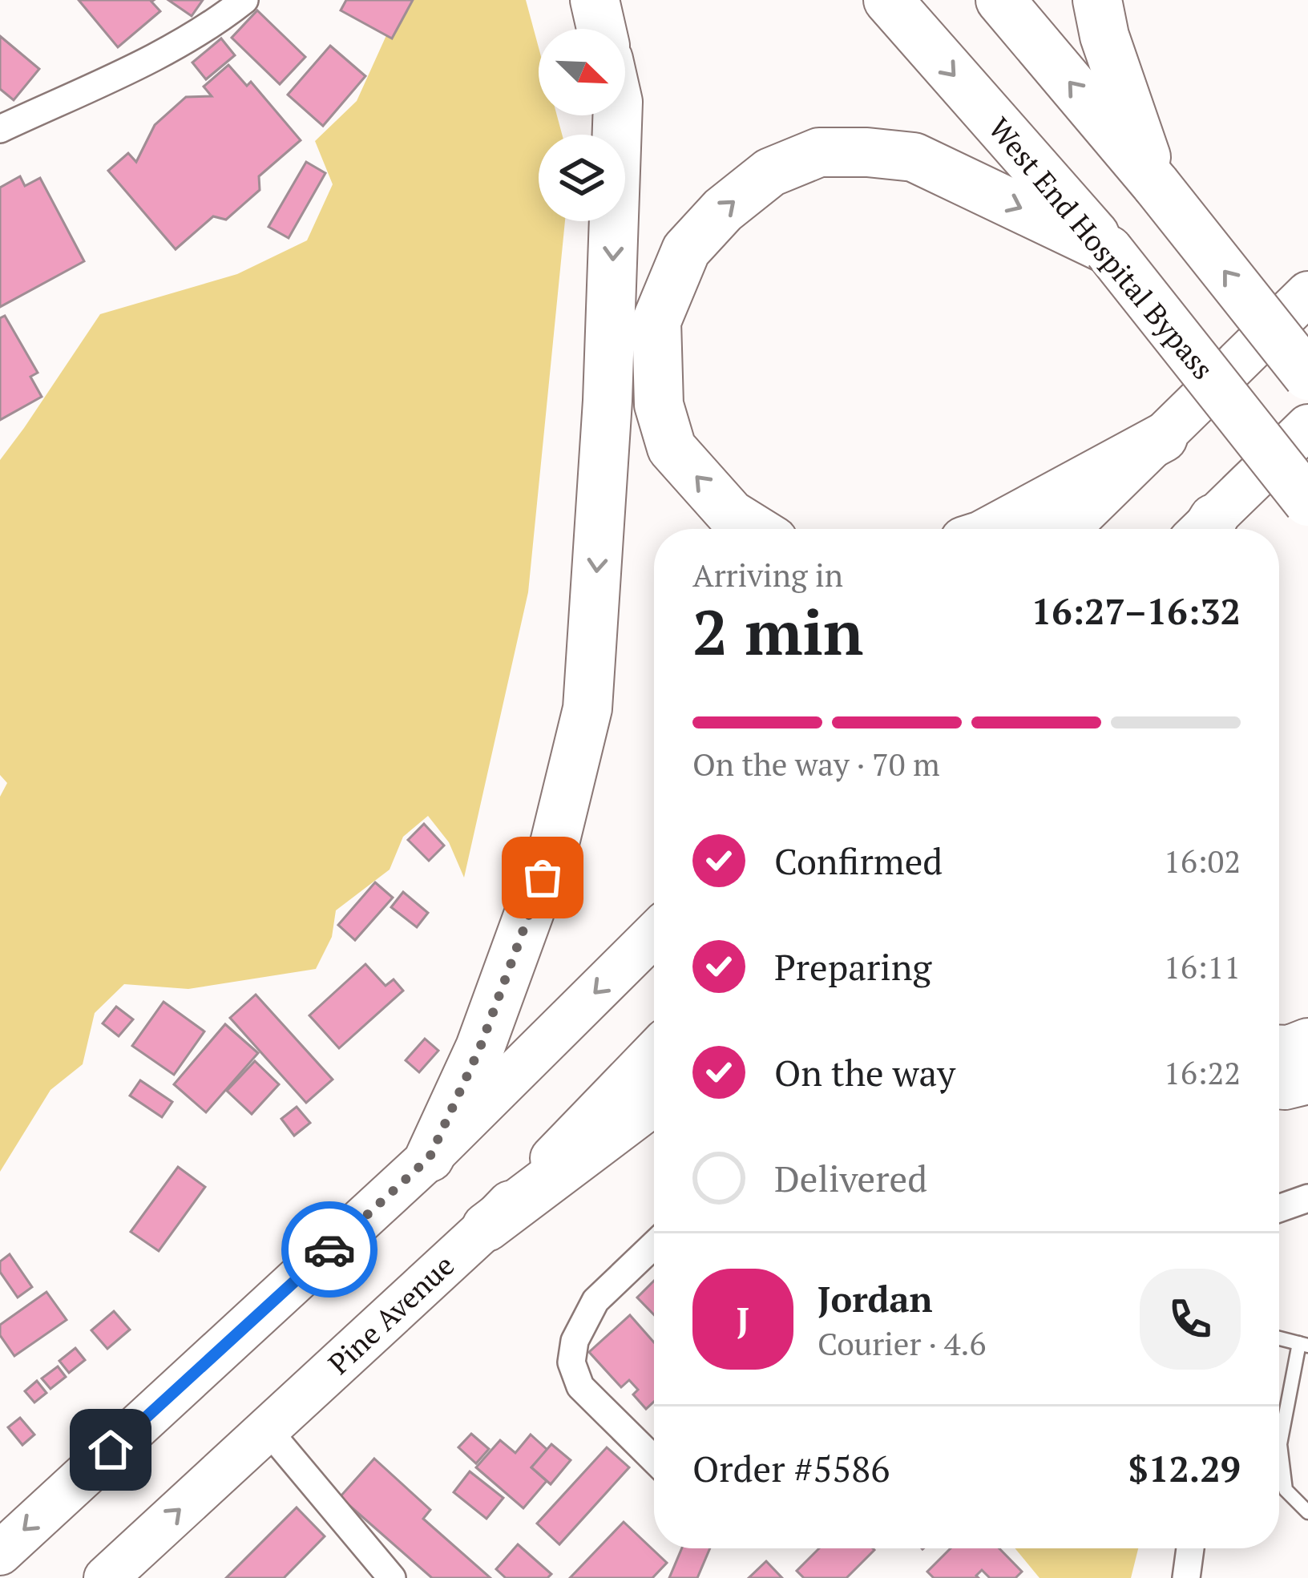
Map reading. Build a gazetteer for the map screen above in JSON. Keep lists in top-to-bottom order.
{
  "streets": {
    "highway": ["West End Hospital Bypass"],
    "main road": ["Pine Avenue"]
  },
  "north": "bottom right",
  "page": {
    "heading": ["2 min", "Arriving in", "16:27–16:32"],
    "panel": [
      "Jordan",
      "Courier · 4.6",
      "Order #5586",
      "$12.29"
    ],
    "bar": "On the way · 70 m",
    "list": [
      ["Confirmed", "16:02"],
      ["Preparing", "16:11"],
      ["On the way", "16:22"],
      "Delivered"
    ],
    "round": "J"
  }
}
